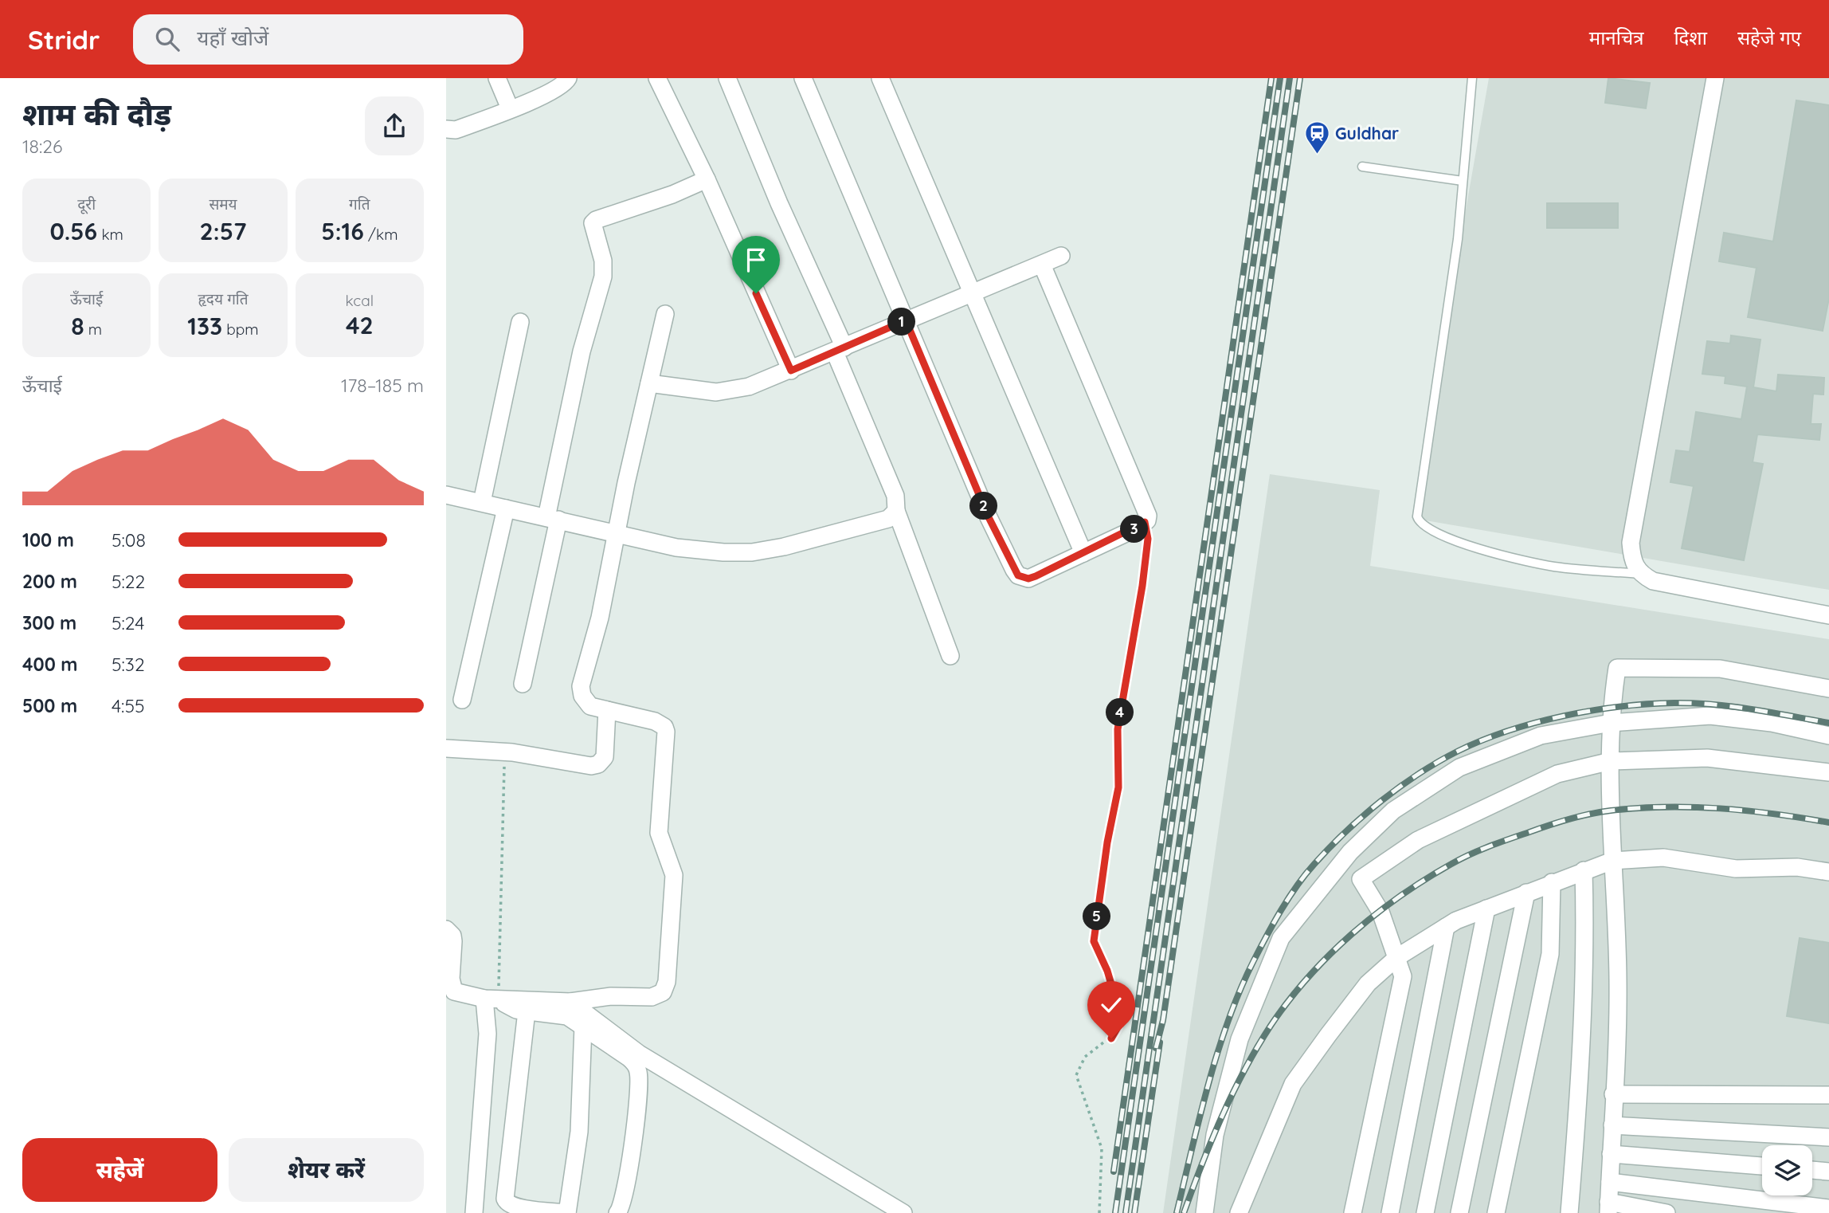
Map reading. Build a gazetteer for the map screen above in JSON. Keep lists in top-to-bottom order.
{
  "places": {
    "station": ["Guldhar"]
  },
  "page": {
    "header": "Stridr",
    "search": "यहाँ खोजें",
    "nav": ["मानचित्र", "दिशा", "सहेजे गए"],
    "heading": ["शाम की दौड़", "18:26"],
    "stats": [
      ["दूरी", "0.56 km"],
      ["समय", "2:57"],
      ["गति", "5:16 /km"],
      ["ऊँचाई", "8 m"],
      ["हृदय गति", "133 bpm"],
      ["kcal", "42"]
    ],
    "pins": [
      "1",
      "2",
      "3",
      "4",
      "5"
    ],
    "chart": ["ऊँचाई", "178–185 m"],
    "list": [
      {
        "name": "100 m",
        "note": "5:08"
      },
      {
        "name": "200 m",
        "note": "5:22"
      },
      {
        "name": "300 m",
        "note": "5:24"
      },
      {
        "name": "400 m",
        "note": "5:32"
      },
      {
        "name": "500 m",
        "note": "4:55"
      }
    ],
    "buttons": ["सहेजें", "शेयर करें"]
  }
}
